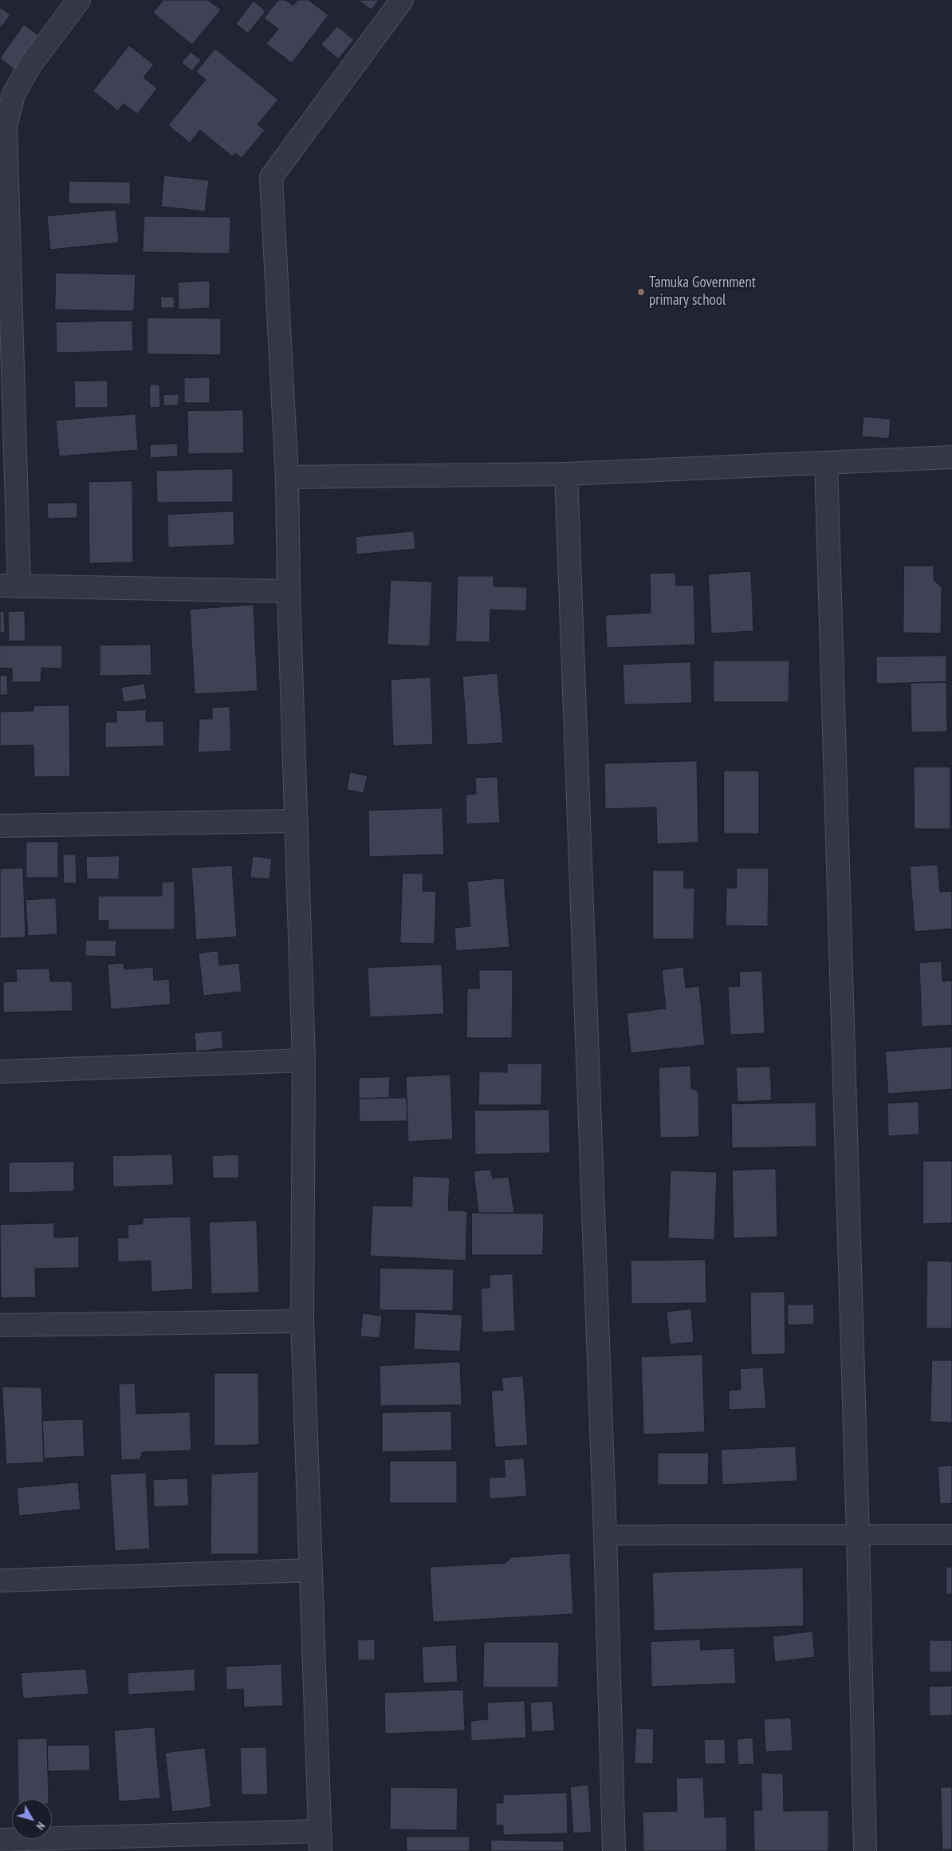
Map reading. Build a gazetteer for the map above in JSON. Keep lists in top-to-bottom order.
{
  "places": ["Tamuka Government primary school"],
  "north": "bottom right"
}
